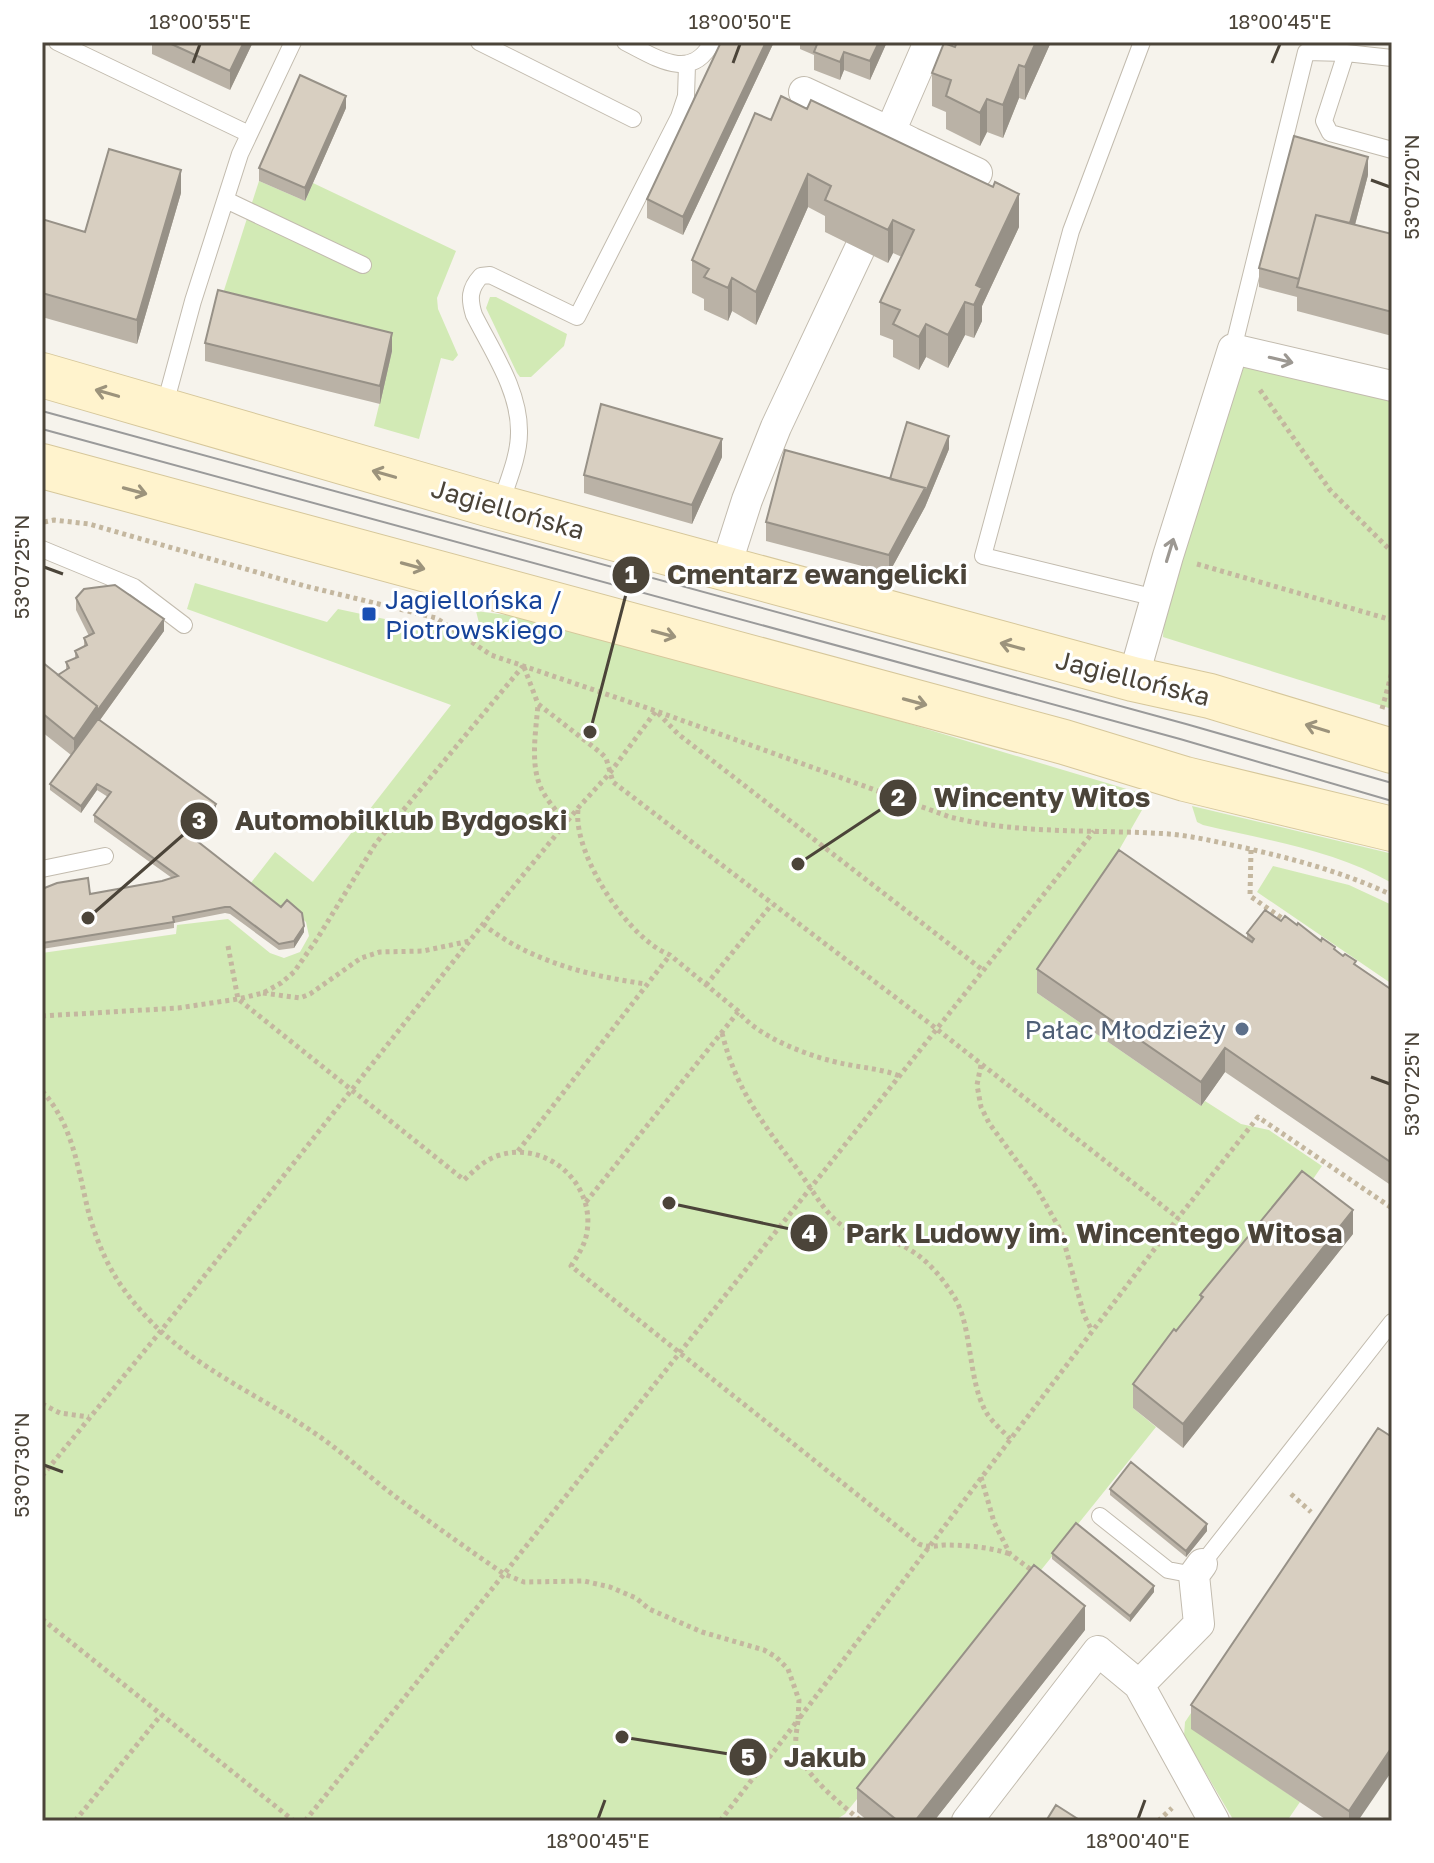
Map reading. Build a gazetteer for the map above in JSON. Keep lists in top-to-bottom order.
{
  "streets": {
    "main road": ["Jagiellońska"]
  },
  "places": {
    "transit": ["Jagiellońska / Piotrowskiego"],
    "other": [
      "Cmentarz ewangelicki",
      "Wincenty Witos",
      "Automobilklub Bydgoski",
      "Pałac Młodzieży",
      "Park Ludowy im. Wincentego Witosa",
      "Jakub"
    ]
  },
  "coordinates": [
    "18°00'55\"E",
    "18°00'50\"E",
    "18°00'45\"E",
    "53°07'20\"N",
    "53°07'25\"N",
    "53°07'30\"N",
    "18°00'40\"E"
  ]
}
